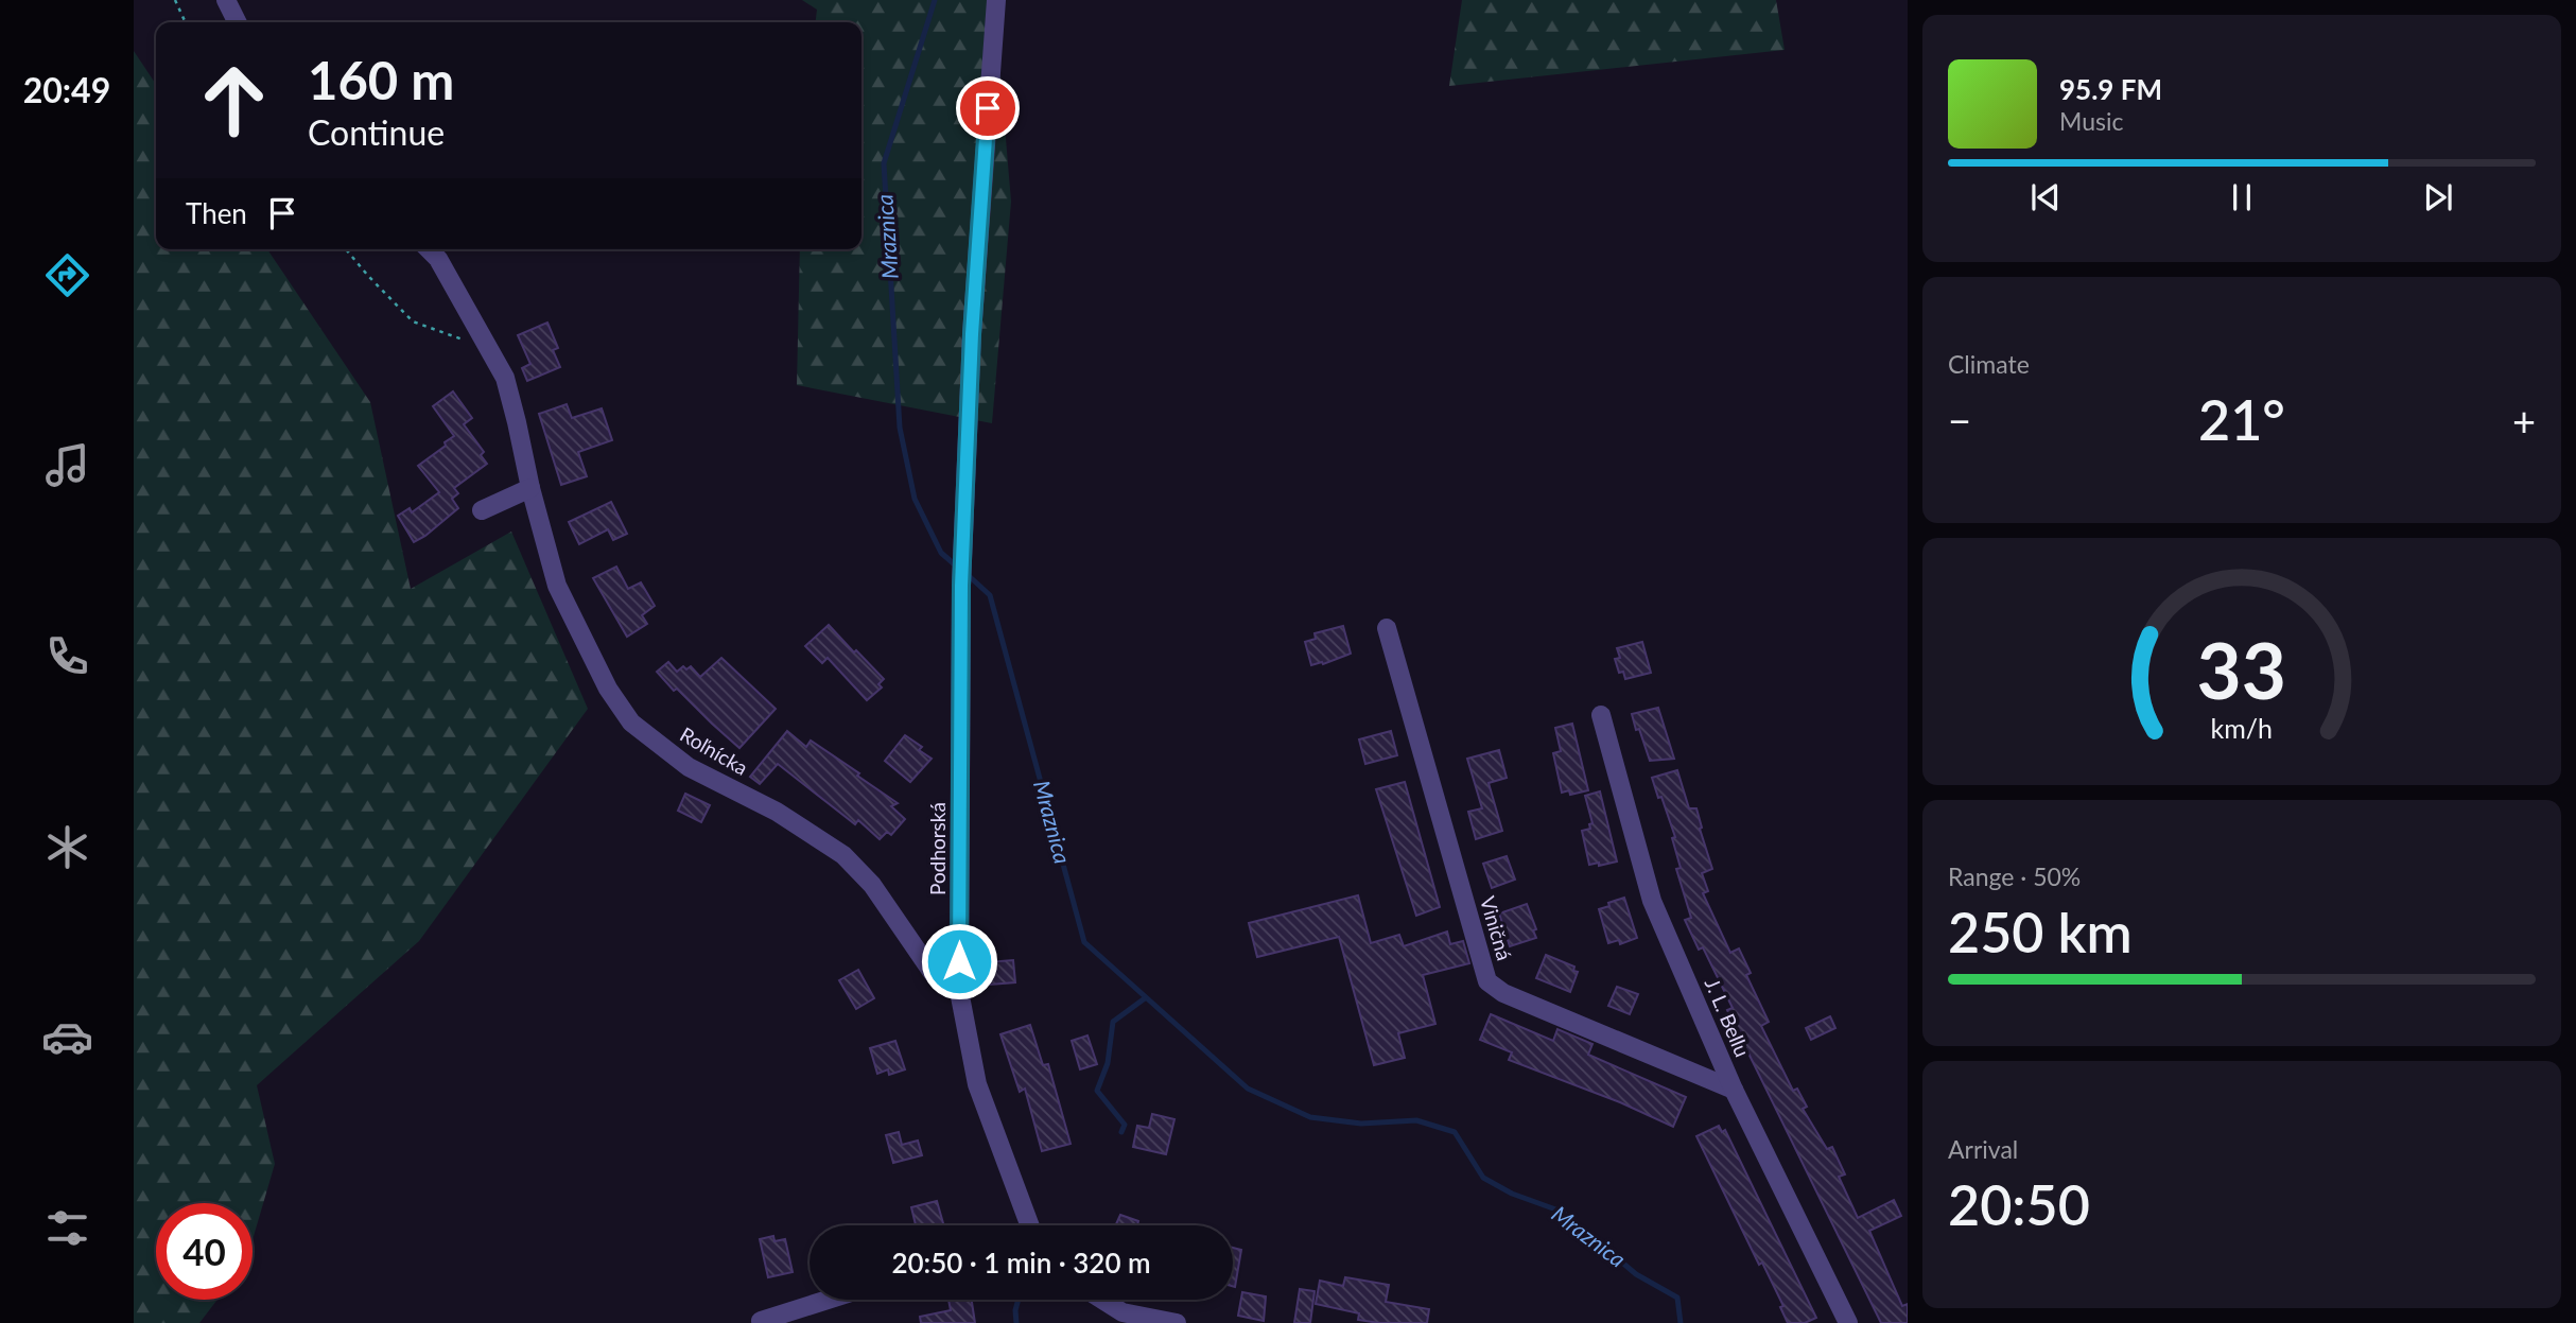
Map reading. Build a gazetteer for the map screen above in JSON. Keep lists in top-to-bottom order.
{
  "streets": {
    "street": [
      "Roľnícka",
      "Podhorská",
      "Viničná",
      "J. L. Bellu"
    ]
  },
  "crossings": [
    ["Roľnícka", "Podhorská"],
    ["Viničná", "J. L. Bellu"]
  ],
  "water": ["Mraznica"],
  "page": {
    "tabs": "20:49",
    "turn": ["160 m", "Continue"],
    "song": ["95.9 FM", "Music"],
    "then": "Then",
    "tile": [
      "Climate",
      ["Range · 50%", "250 km"],
      ["Arrival", "20:50"]
    ],
    "heat": ["−", "21°", "+"],
    "limit": "40",
    "trip": "20:50 · 1 min · 320 m",
    "gauge": ["33", "km/h"]
  }
}
